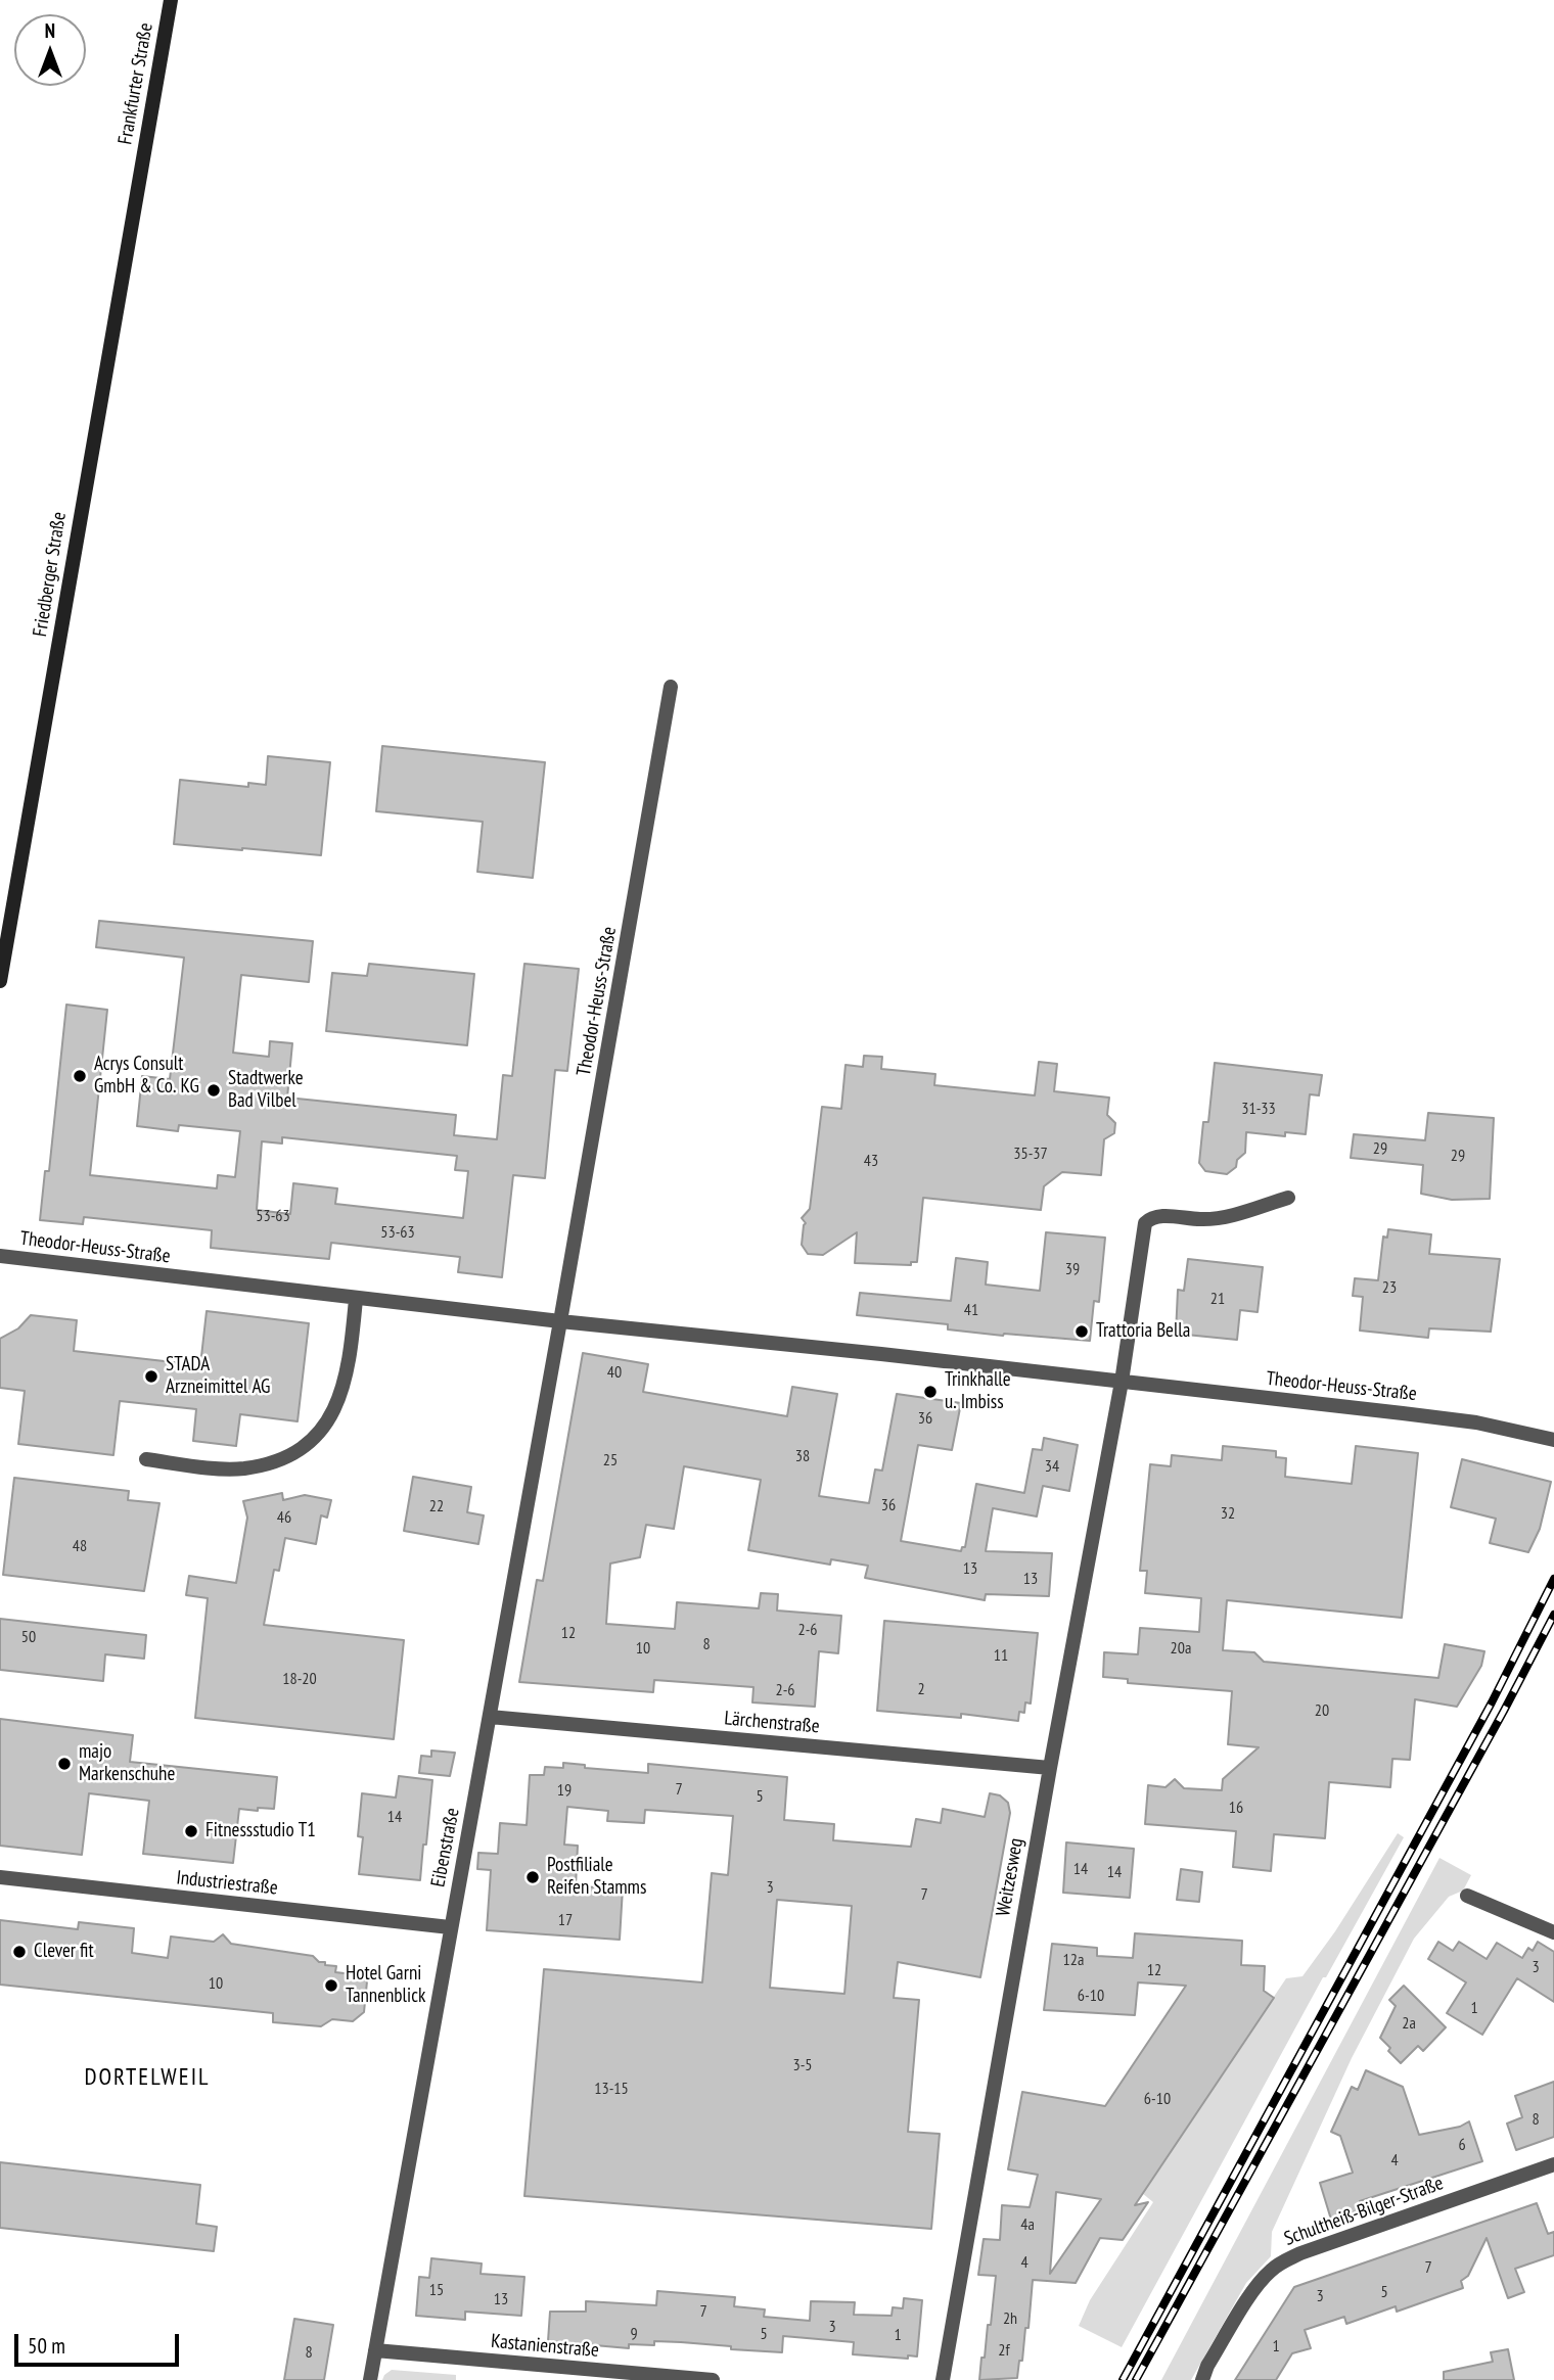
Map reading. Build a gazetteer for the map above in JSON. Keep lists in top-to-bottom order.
{
  "streets": {
    "street": [
      "Frankfurter Straße",
      "Friedberger Straße",
      "Theodor-Heuss-Straße",
      "Lärchenstraße",
      "Eibenstraße",
      "Weitzesweg",
      "Industriestraße",
      "Schultheiß-Bilger-Straße",
      "Kastanienstraße"
    ]
  },
  "crossings": [
    ["Frankfurter Straße", "Friedberger Straße"],
    ["Theodor-Heuss-Straße", "Eibenstraße"],
    ["Theodor-Heuss-Straße", "Weitzesweg"],
    ["Lärchenstraße", "Eibenstraße"],
    ["Lärchenstraße", "Weitzesweg"],
    ["Eibenstraße", "Industriestraße"],
    ["Eibenstraße", "Kastanienstraße"]
  ],
  "districts": ["DORTELWEIL"],
  "places": [
    "Acrys Consult GmbH & Co. KG",
    "Stadtwerke Bad Vilbel",
    "Trattoria Bella",
    "STADA Arzneimittel AG",
    "Trinkhalle u. Imbiss",
    "majo Markenschuhe",
    "Fitnessstudio T1",
    "Postfiliale Reifen Stamms",
    "Clever fit",
    "Hotel Garni Tannenblick"
  ],
  "house_numbers": [
    "31-33",
    "29",
    "35-37",
    "29",
    "43",
    "53-63",
    "53-63",
    "39",
    "23",
    "21",
    "41",
    "40",
    "36",
    "38",
    "25",
    "34",
    "36",
    "22",
    "32",
    "46",
    "48",
    "13",
    "13",
    "2-6",
    "12",
    "50",
    "8",
    "10",
    "20a",
    "11",
    "18-20",
    "2",
    "2-6",
    "20",
    "7",
    "19",
    "5",
    "16",
    "14",
    "14",
    "14",
    "3",
    "7",
    "17",
    "12a",
    "3",
    "12",
    "10",
    "6-10",
    "1",
    "2a",
    "3-5",
    "13-15",
    "6-10",
    "8",
    "6",
    "4",
    "4a",
    "4",
    "7",
    "15",
    "5",
    "3",
    "13",
    "7",
    "2h",
    "3",
    "9",
    "5",
    "1",
    "1",
    "2f",
    "8"
  ],
  "scale_bar": "50 m",
  "north": "top"
}
